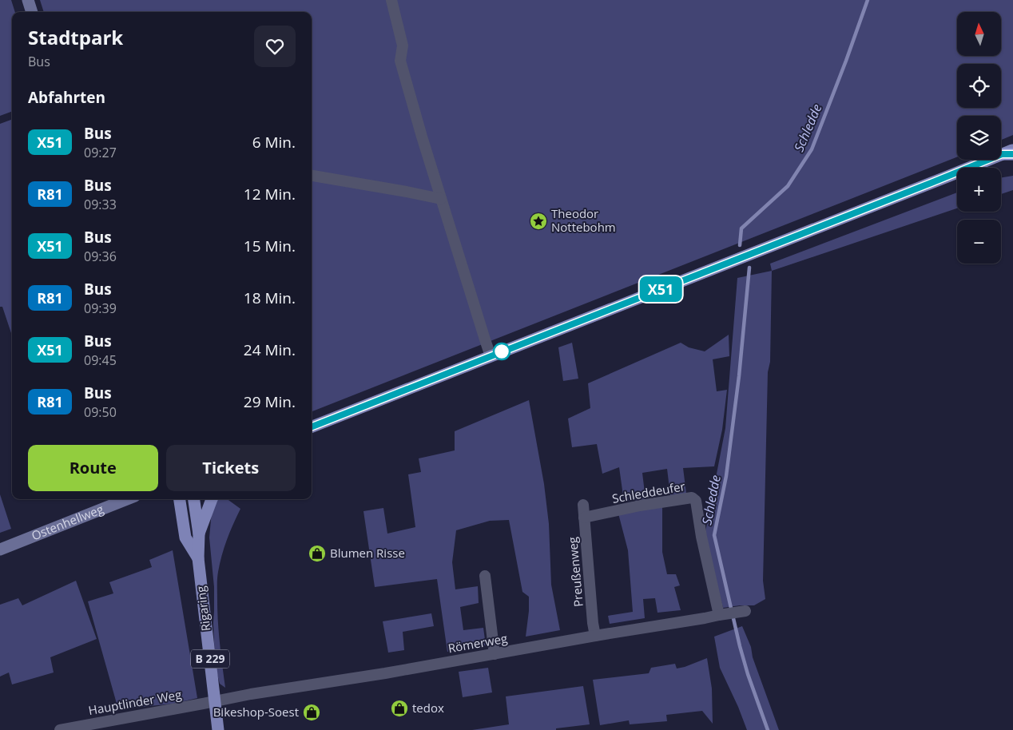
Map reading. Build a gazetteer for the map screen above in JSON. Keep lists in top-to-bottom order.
{
  "streets": {
    "main road": ["Rigaring", "B 229"],
    "street": [
      "Schleddeufer",
      "Ostenhellweg",
      "Preußenweg",
      "Römerweg",
      "Hauptlinder Weg"
    ]
  },
  "crossings": [
    ["Schleddeufer", "Preußenweg"],
    ["Schleddeufer", "Römerweg"],
    ["Preußenweg", "Römerweg"],
    ["Rigaring", "Römerweg"],
    ["Rigaring", "Hauptlinder Weg"],
    ["Römerweg", "Hauptlinder Weg"]
  ],
  "water": ["Schledde"],
  "places": {
    "place": ["Theodor Nottebohm"],
    "shop": ["Blumen Risse", "tedox", "Bikeshop-Soest"]
  },
  "lines": ["bus line X51"],
  "north": "top",
  "page": {
    "on_map": "X51",
    "map_buttons": ["+", "−"],
    "heading": [
      ["Stadtpark", "Bus"],
      "Abfahrten"
    ],
    "list": [
      {
        "mark": "X51",
        "name": "Bus",
        "note": "09:27",
        "value": "6 Min."
      },
      {
        "mark": "R81",
        "name": "Bus",
        "note": "09:33",
        "value": "12 Min."
      },
      {
        "mark": "X51",
        "name": "Bus",
        "note": "09:36",
        "value": "15 Min."
      },
      {
        "mark": "R81",
        "name": "Bus",
        "note": "09:39",
        "value": "18 Min."
      },
      {
        "mark": "X51",
        "name": "Bus",
        "note": "09:45",
        "value": "24 Min."
      },
      {
        "mark": "R81",
        "name": "Bus",
        "note": "09:50",
        "value": "29 Min."
      }
    ],
    "buttons": ["Route", "Tickets"]
  }
}
